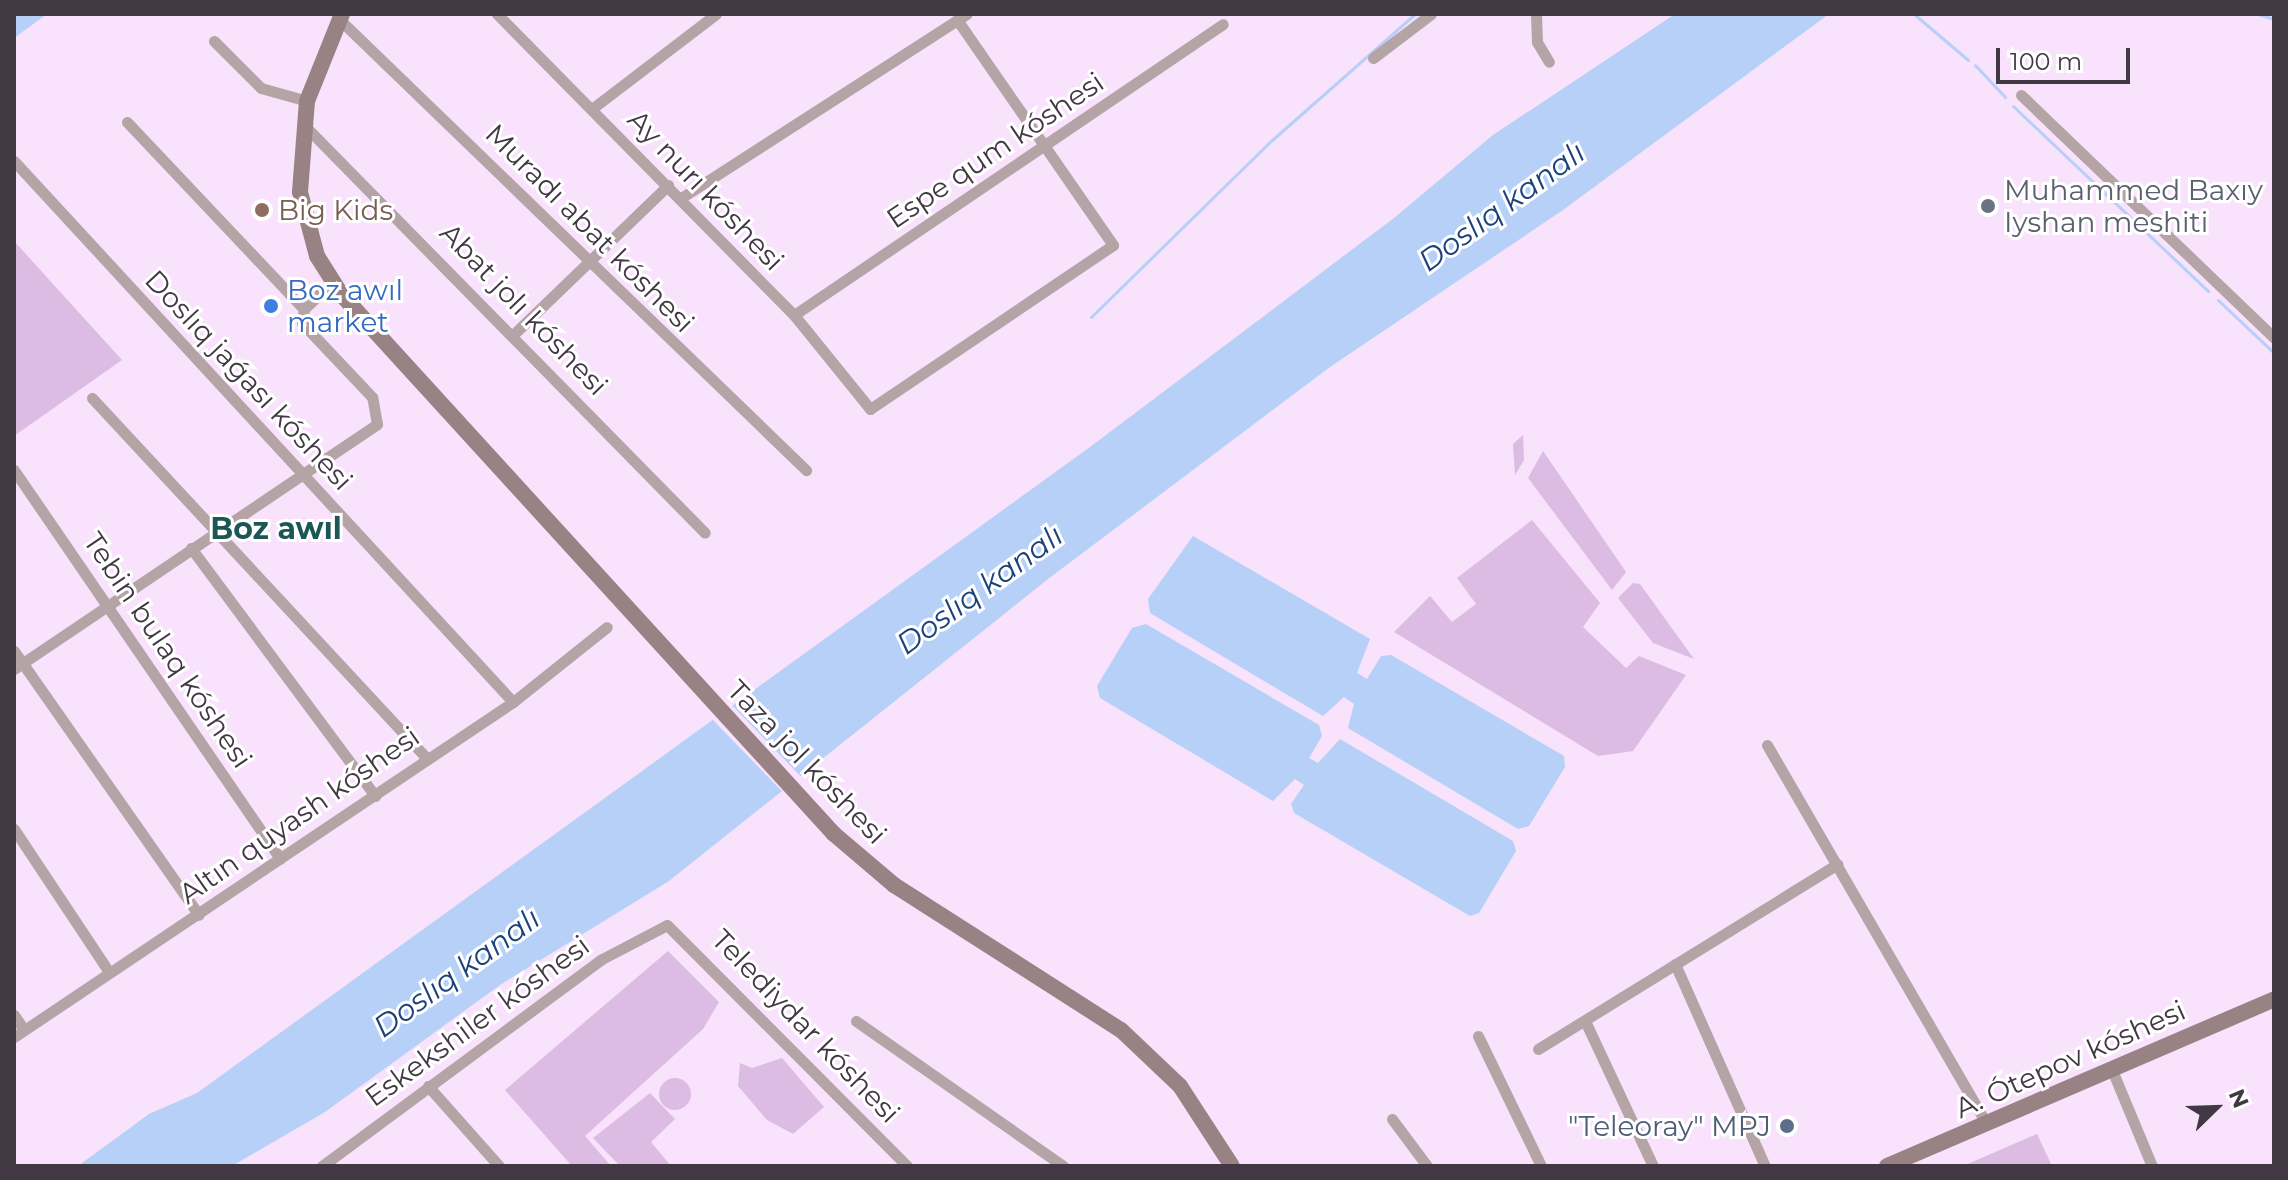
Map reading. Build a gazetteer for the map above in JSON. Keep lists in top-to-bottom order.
{
  "streets": {
    "main road": ["Taza jol kóshesi", "A. Ótepov kóshesi"],
    "street": [
      "Espe qum kóshesi",
      "Ay nurı kóshesi",
      "Muradı abat kóshesi",
      "Abat jolı kóshesi",
      "Doslıq jaǵası kóshesi",
      "Tebin bulaq kóshesi",
      "Altın quyash kóshesi",
      "Eskekshiler kóshesi",
      "Telediydar kóshesi"
    ]
  },
  "crossings": [
    ["Espe qum kóshesi", "Ay nurı kóshesi"],
    ["Muradı abat kóshesi", "Taza jol kóshesi"],
    ["Abat jolı kóshesi", "Taza jol kóshesi"],
    ["Doslıq jaǵası kóshesi", "Altın quyash kóshesi"],
    ["Tebin bulaq kóshesi", "Altın quyash kóshesi"],
    ["Eskekshiler kóshesi", "Telediydar kóshesi"]
  ],
  "districts": ["Boz awıl"],
  "water": ["Doslıq kanalı"],
  "places": [
    "Muhammed Baxıy Iyshan meshiti",
    "Big Kids",
    "Boz awıl market",
    "\"Teleoray\" MPJ"
  ],
  "scale_bar": "100 m",
  "north": "top right"
}
